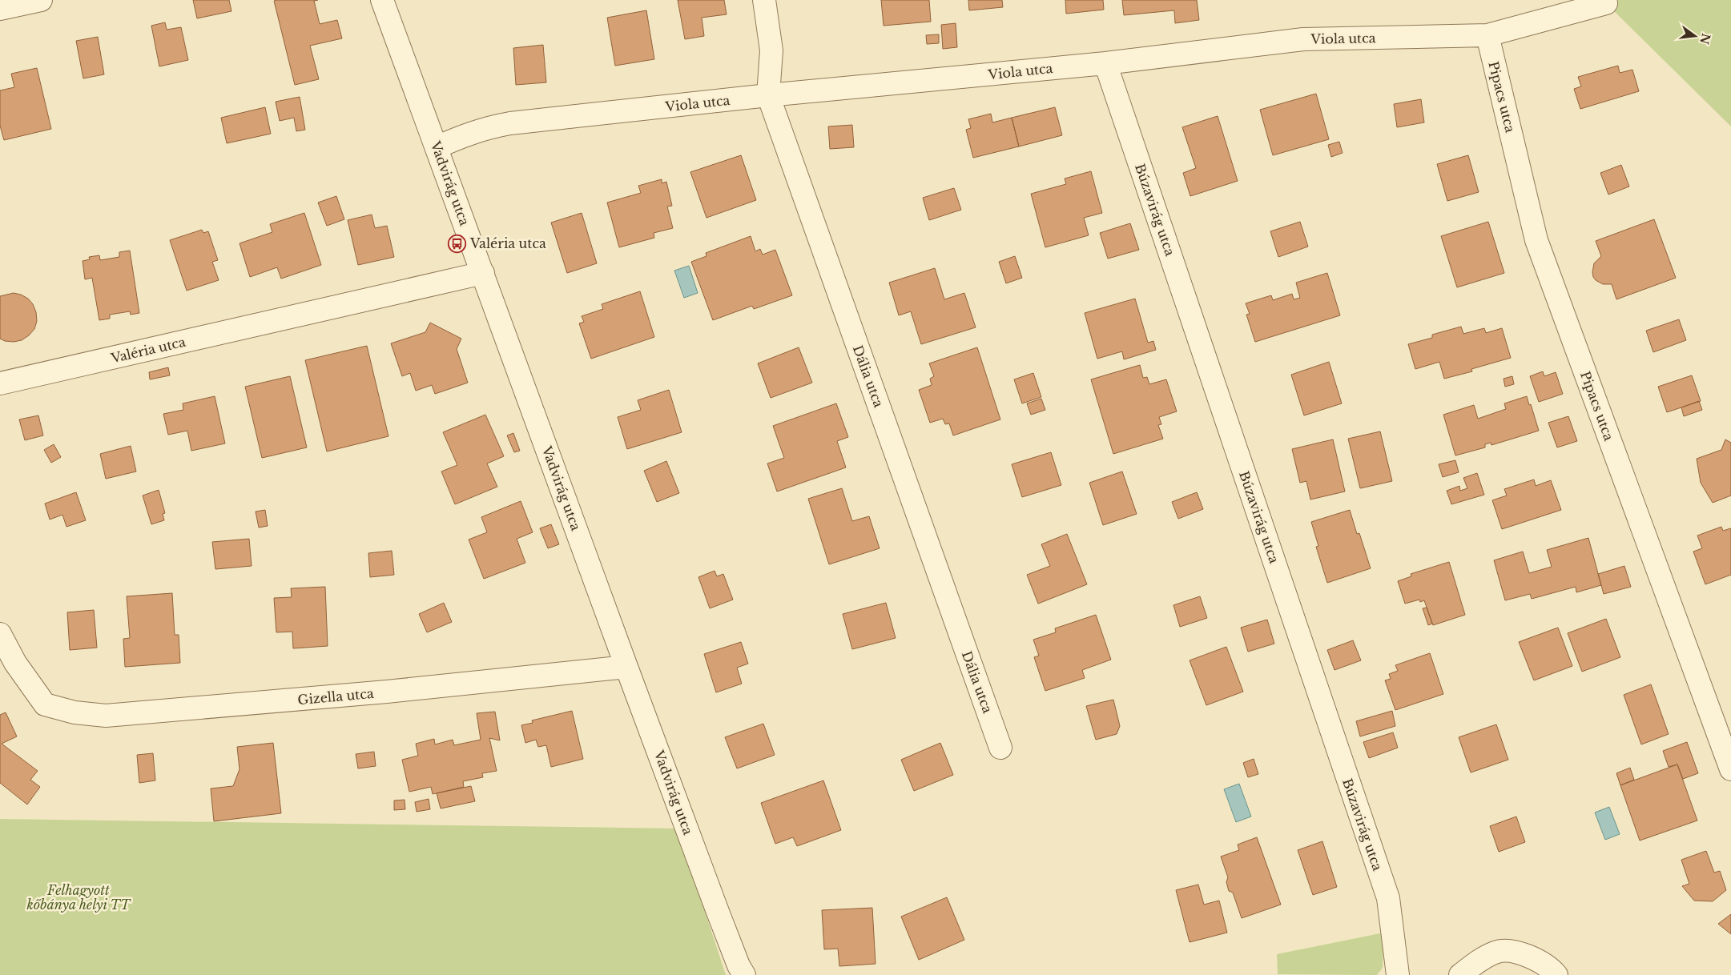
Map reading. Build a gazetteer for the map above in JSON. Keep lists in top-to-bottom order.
{
  "streets": {
    "street": [
      "Viola utca",
      "Pipacs utca",
      "Vadvirág utca",
      "Búzavirág utca",
      "Valéria utca",
      "Dália utca",
      "Gizella utca"
    ]
  },
  "crossings": [
    ["Viola utca", "Pipacs utca"],
    ["Viola utca", "Vadvirág utca"],
    ["Viola utca", "Búzavirág utca"],
    ["Viola utca", "Dália utca"],
    ["Vadvirág utca", "Valéria utca"],
    ["Vadvirág utca", "Gizella utca"]
  ],
  "parks": ["Felhagyott kőbánya helyi TT"],
  "places": {
    "bus stop": ["Valéria utca"]
  },
  "north": "right"
}
